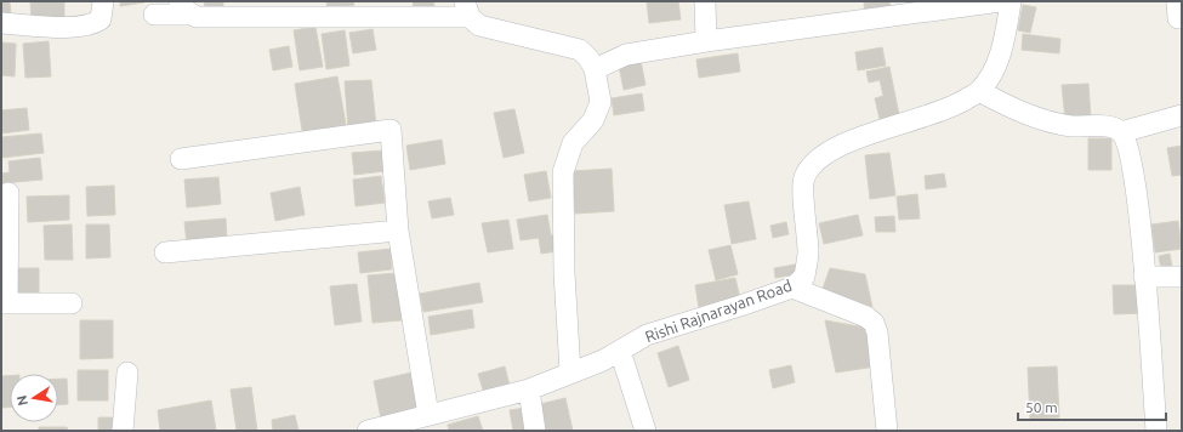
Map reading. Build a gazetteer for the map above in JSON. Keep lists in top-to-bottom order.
{
  "streets": {
    "street": ["Rishi Rajnarayan Road"]
  },
  "scale_bar": "50 m",
  "north": "left"
}
